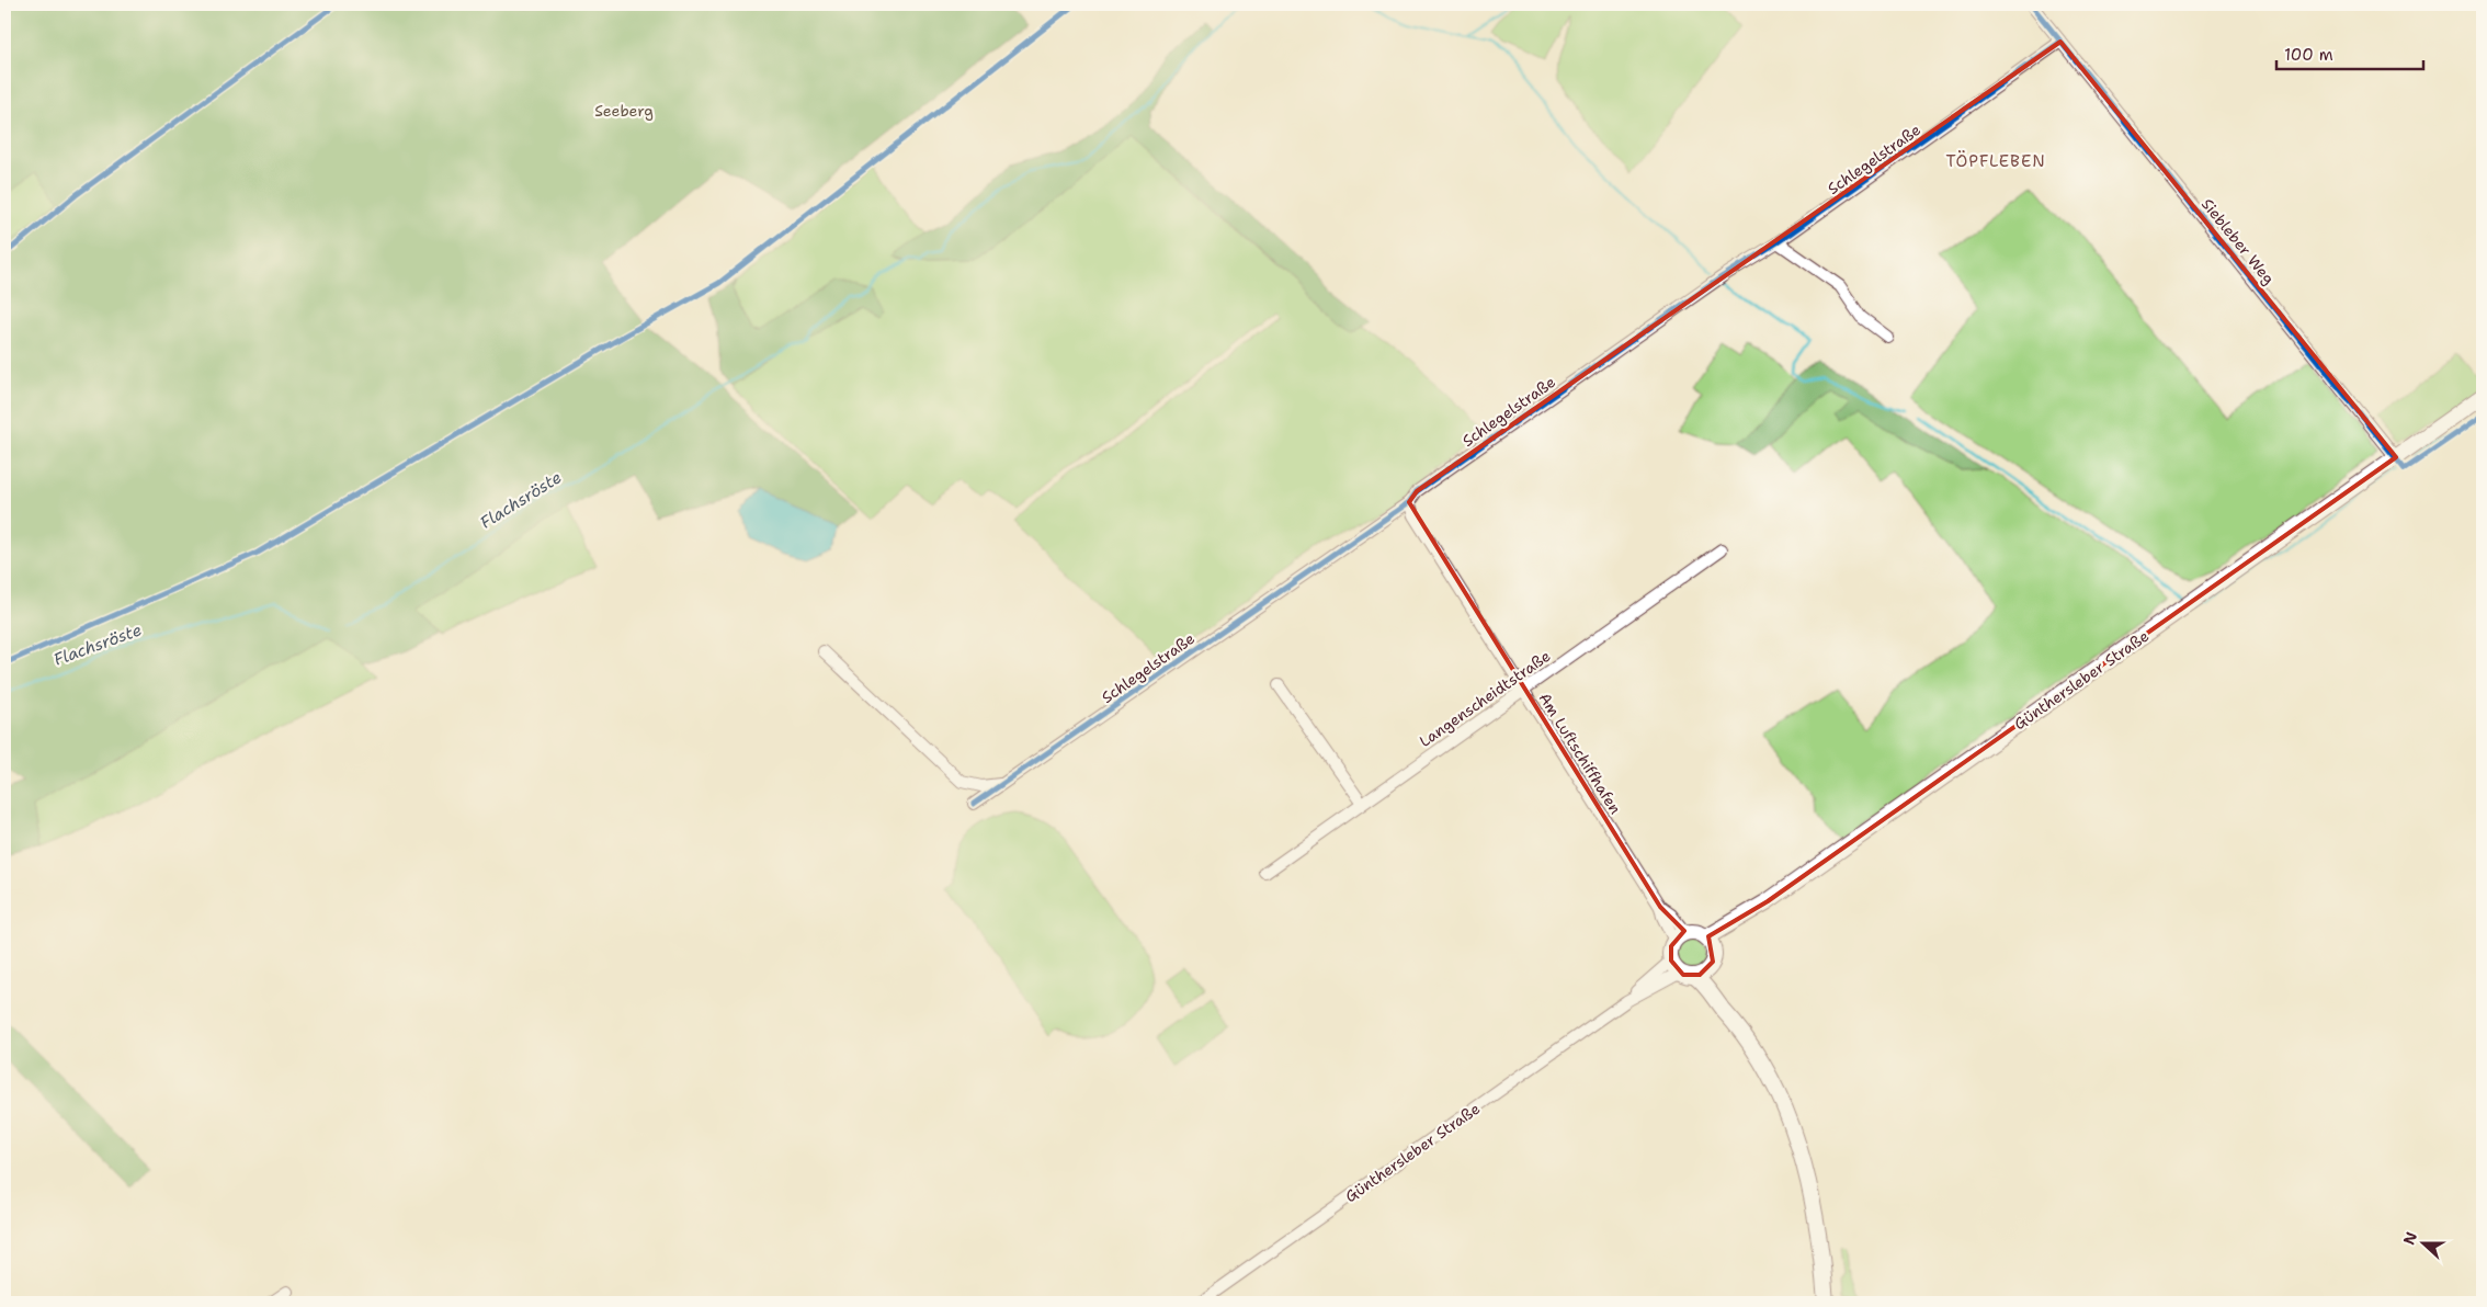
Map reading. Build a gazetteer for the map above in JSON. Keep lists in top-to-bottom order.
{
  "streets": {
    "main road": ["Günthersleber Straße"],
    "street": [
      "Schlegelstraße",
      "Siebleber Weg",
      "Langenscheidtstraße",
      "Am Luftschiffhafen"
    ]
  },
  "crossings": [
    ["Schlegelstraße", "Siebleber Weg"],
    ["Schlegelstraße", "Am Luftschiffhafen"],
    ["Siebleber Weg", "Günthersleber Straße"],
    ["Günthersleber Straße", "Am Luftschiffhafen"],
    ["Langenscheidtstraße", "Am Luftschiffhafen"]
  ],
  "districts": ["TÖPFLEBEN"],
  "water": ["Flachsröste"],
  "parks": ["Seeberg"],
  "scale_bar": "100 m",
  "north": "left"
}
